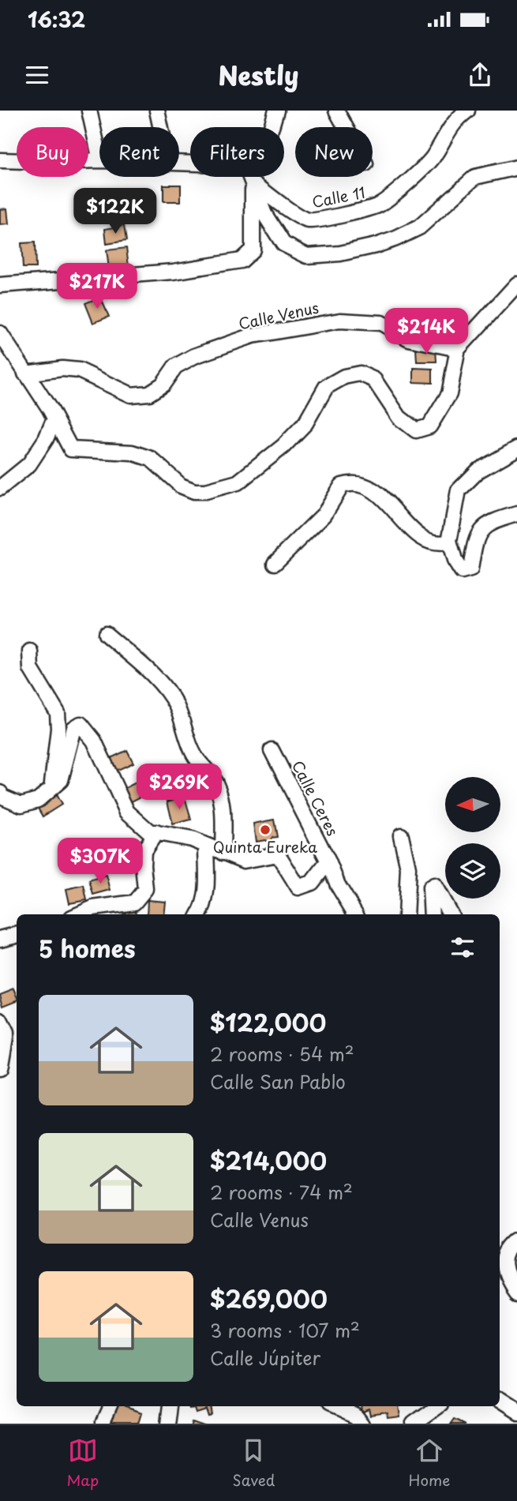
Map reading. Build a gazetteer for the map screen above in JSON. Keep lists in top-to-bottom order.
{
  "streets": {
    "street": ["Calle 11", "Calle Venus", "Calle Ceres"]
  },
  "places": ["Quinta Eureka"],
  "north": "left",
  "page": {
    "status": "16:32",
    "header": "Nestly",
    "chip": [
      "Buy",
      "Rent",
      "Filters",
      "New"
    ],
    "price": [
      "$122K",
      "$217K",
      "$214K",
      "$269K",
      "$307K"
    ],
    "heading": "5 homes",
    "list": [
      {
        "name": "$122,000",
        "note": "2 rooms · 54 m² · Calle San Pablo"
      },
      {
        "name": "$214,000",
        "note": "2 rooms · 74 m² · Calle Venus"
      },
      {
        "name": "$269,000",
        "note": "3 rooms · 107 m² · Calle Júpiter"
      }
    ],
    "tabs": ["Map", "Saved", "Home"]
  }
}
